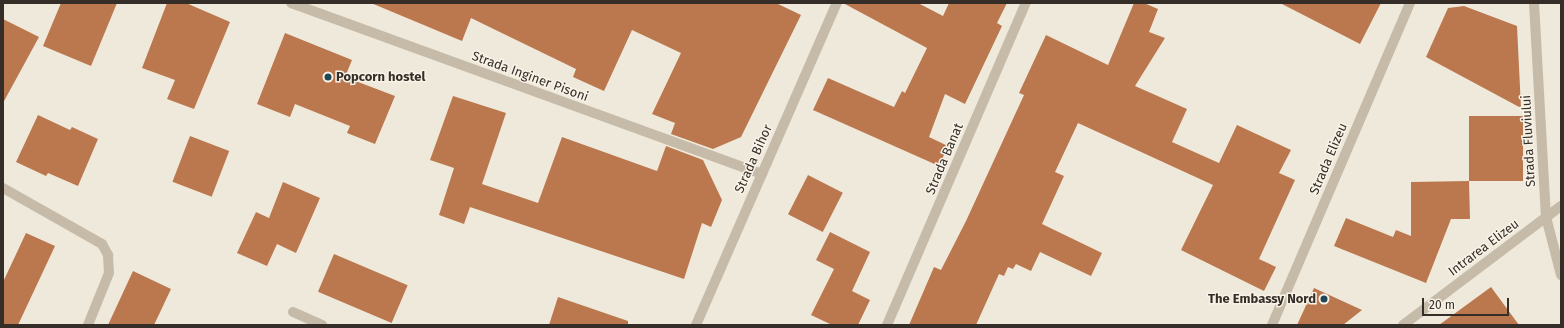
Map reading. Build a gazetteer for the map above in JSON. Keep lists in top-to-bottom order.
{
  "streets": {
    "street": [
      "Strada Inginer Pisoni",
      "Strada Fluviului",
      "Strada Bihor",
      "Strada Banat",
      "Strada Elizeu",
      "Intrarea Elizeu"
    ]
  },
  "crossings": [
    ["Strada Inginer Pisoni", "Strada Bihor"],
    ["Strada Fluviului", "Intrarea Elizeu"]
  ],
  "places": ["Popcorn hostel", "The Embassy Nord"],
  "scale_bar": "20 m"
}
